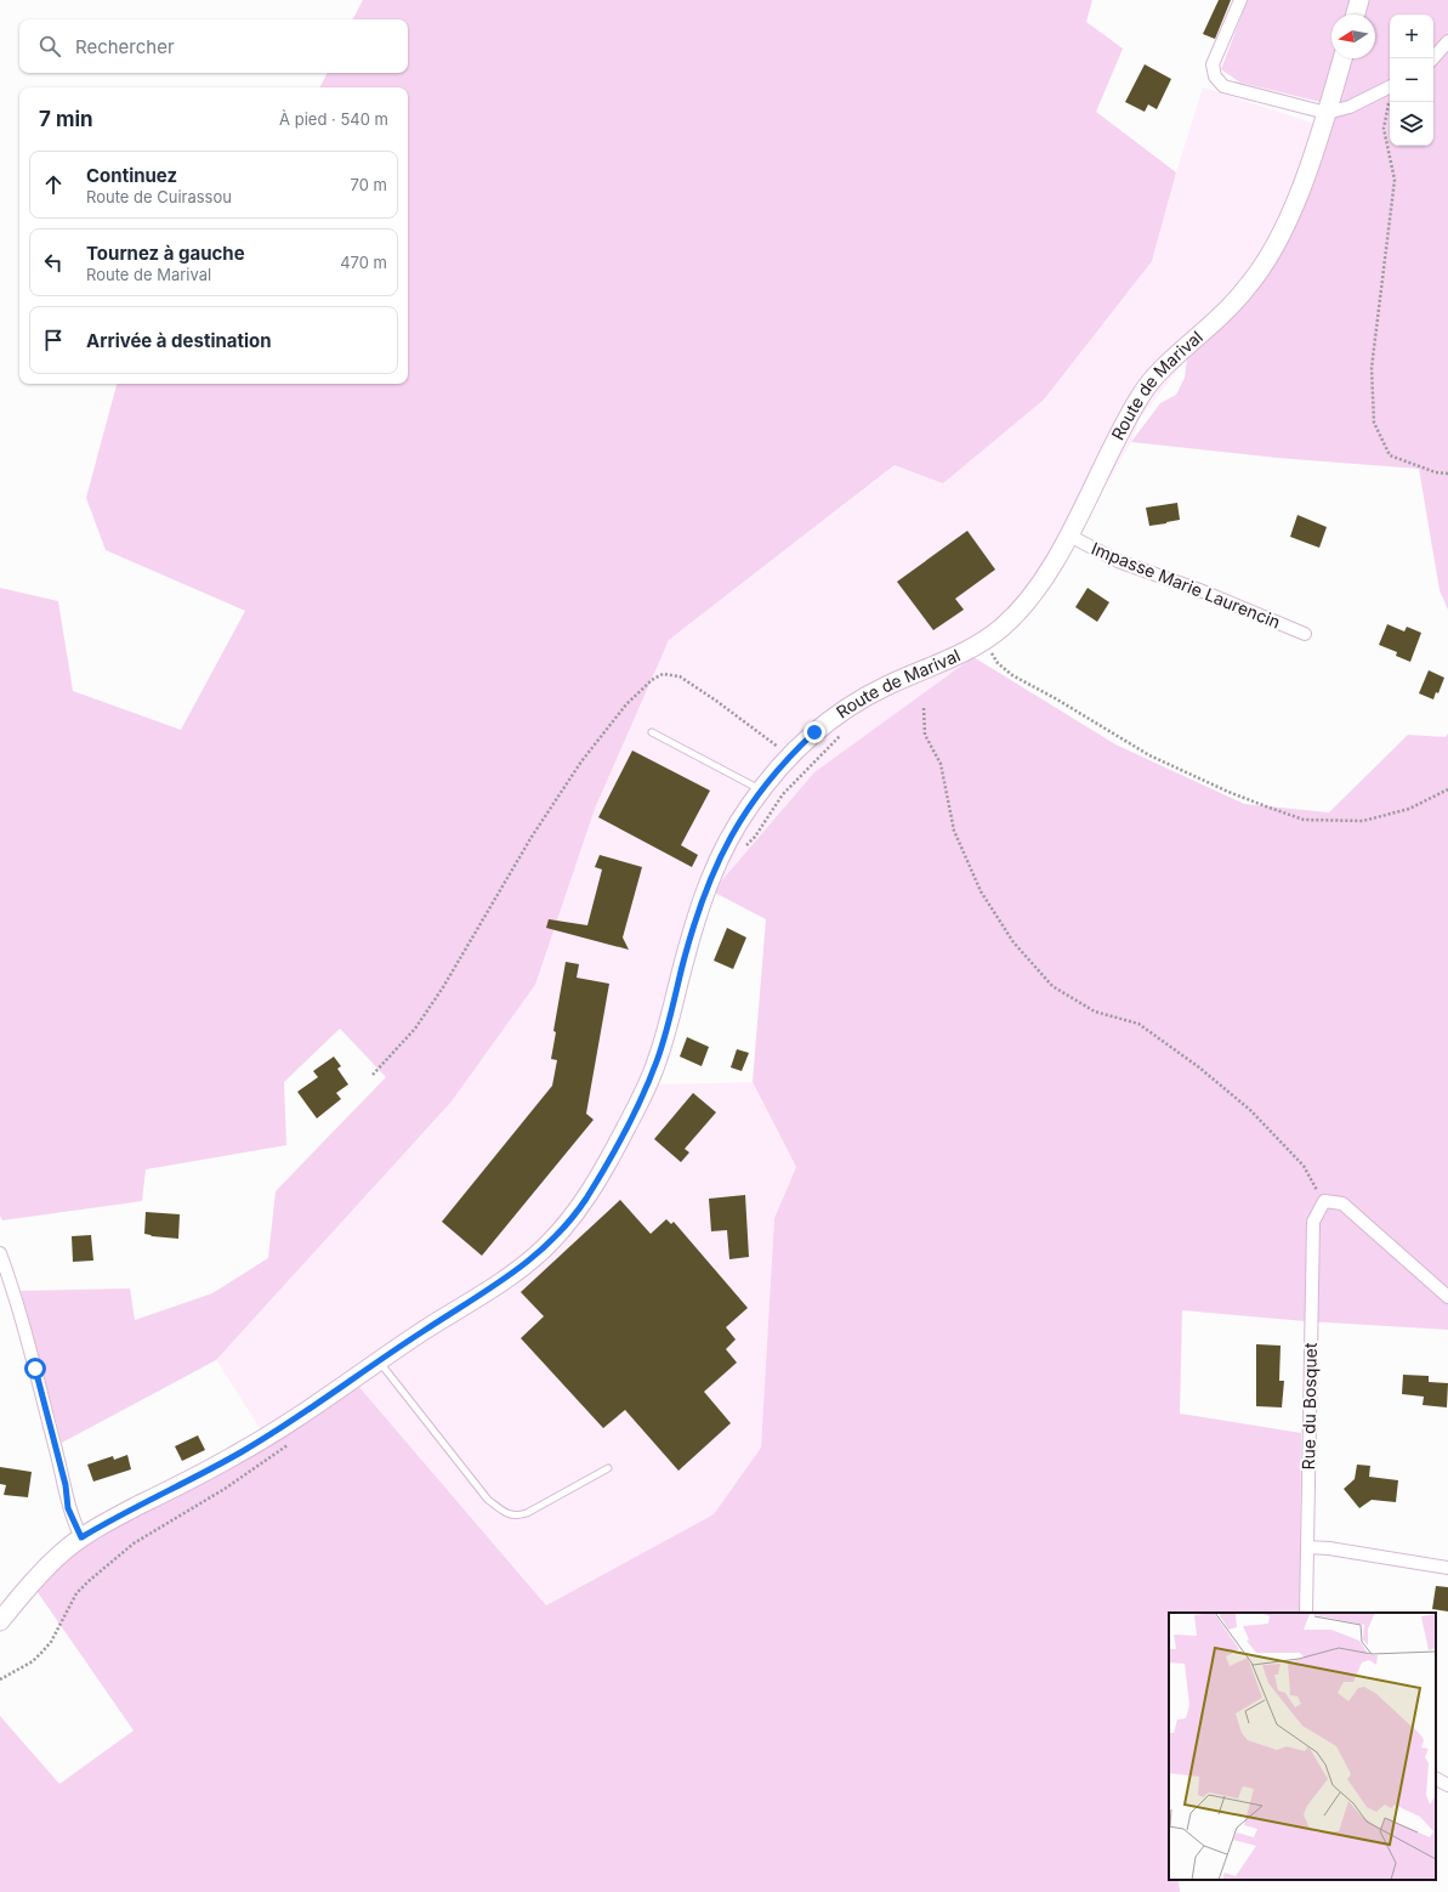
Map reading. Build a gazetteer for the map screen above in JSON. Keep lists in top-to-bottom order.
{
  "streets": {
    "main road": ["Route de Marival"],
    "street": ["Impasse Marie Laurencin", "Rue du Bosquet"]
  },
  "crossings": [
    ["Route de Marival", "Impasse Marie Laurencin"]
  ],
  "north": "left",
  "page": {
    "map_buttons": ["+", "−"],
    "search": "Rechercher",
    "heading": ["7 min", "À pied · 540 m"],
    "list": [
      ["Continuez", "Route de Cuirassou", "70 m"],
      ["Tournez à gauche", "Route de Marival", "470 m"],
      "Arrivée à destination"
    ]
  }
}
